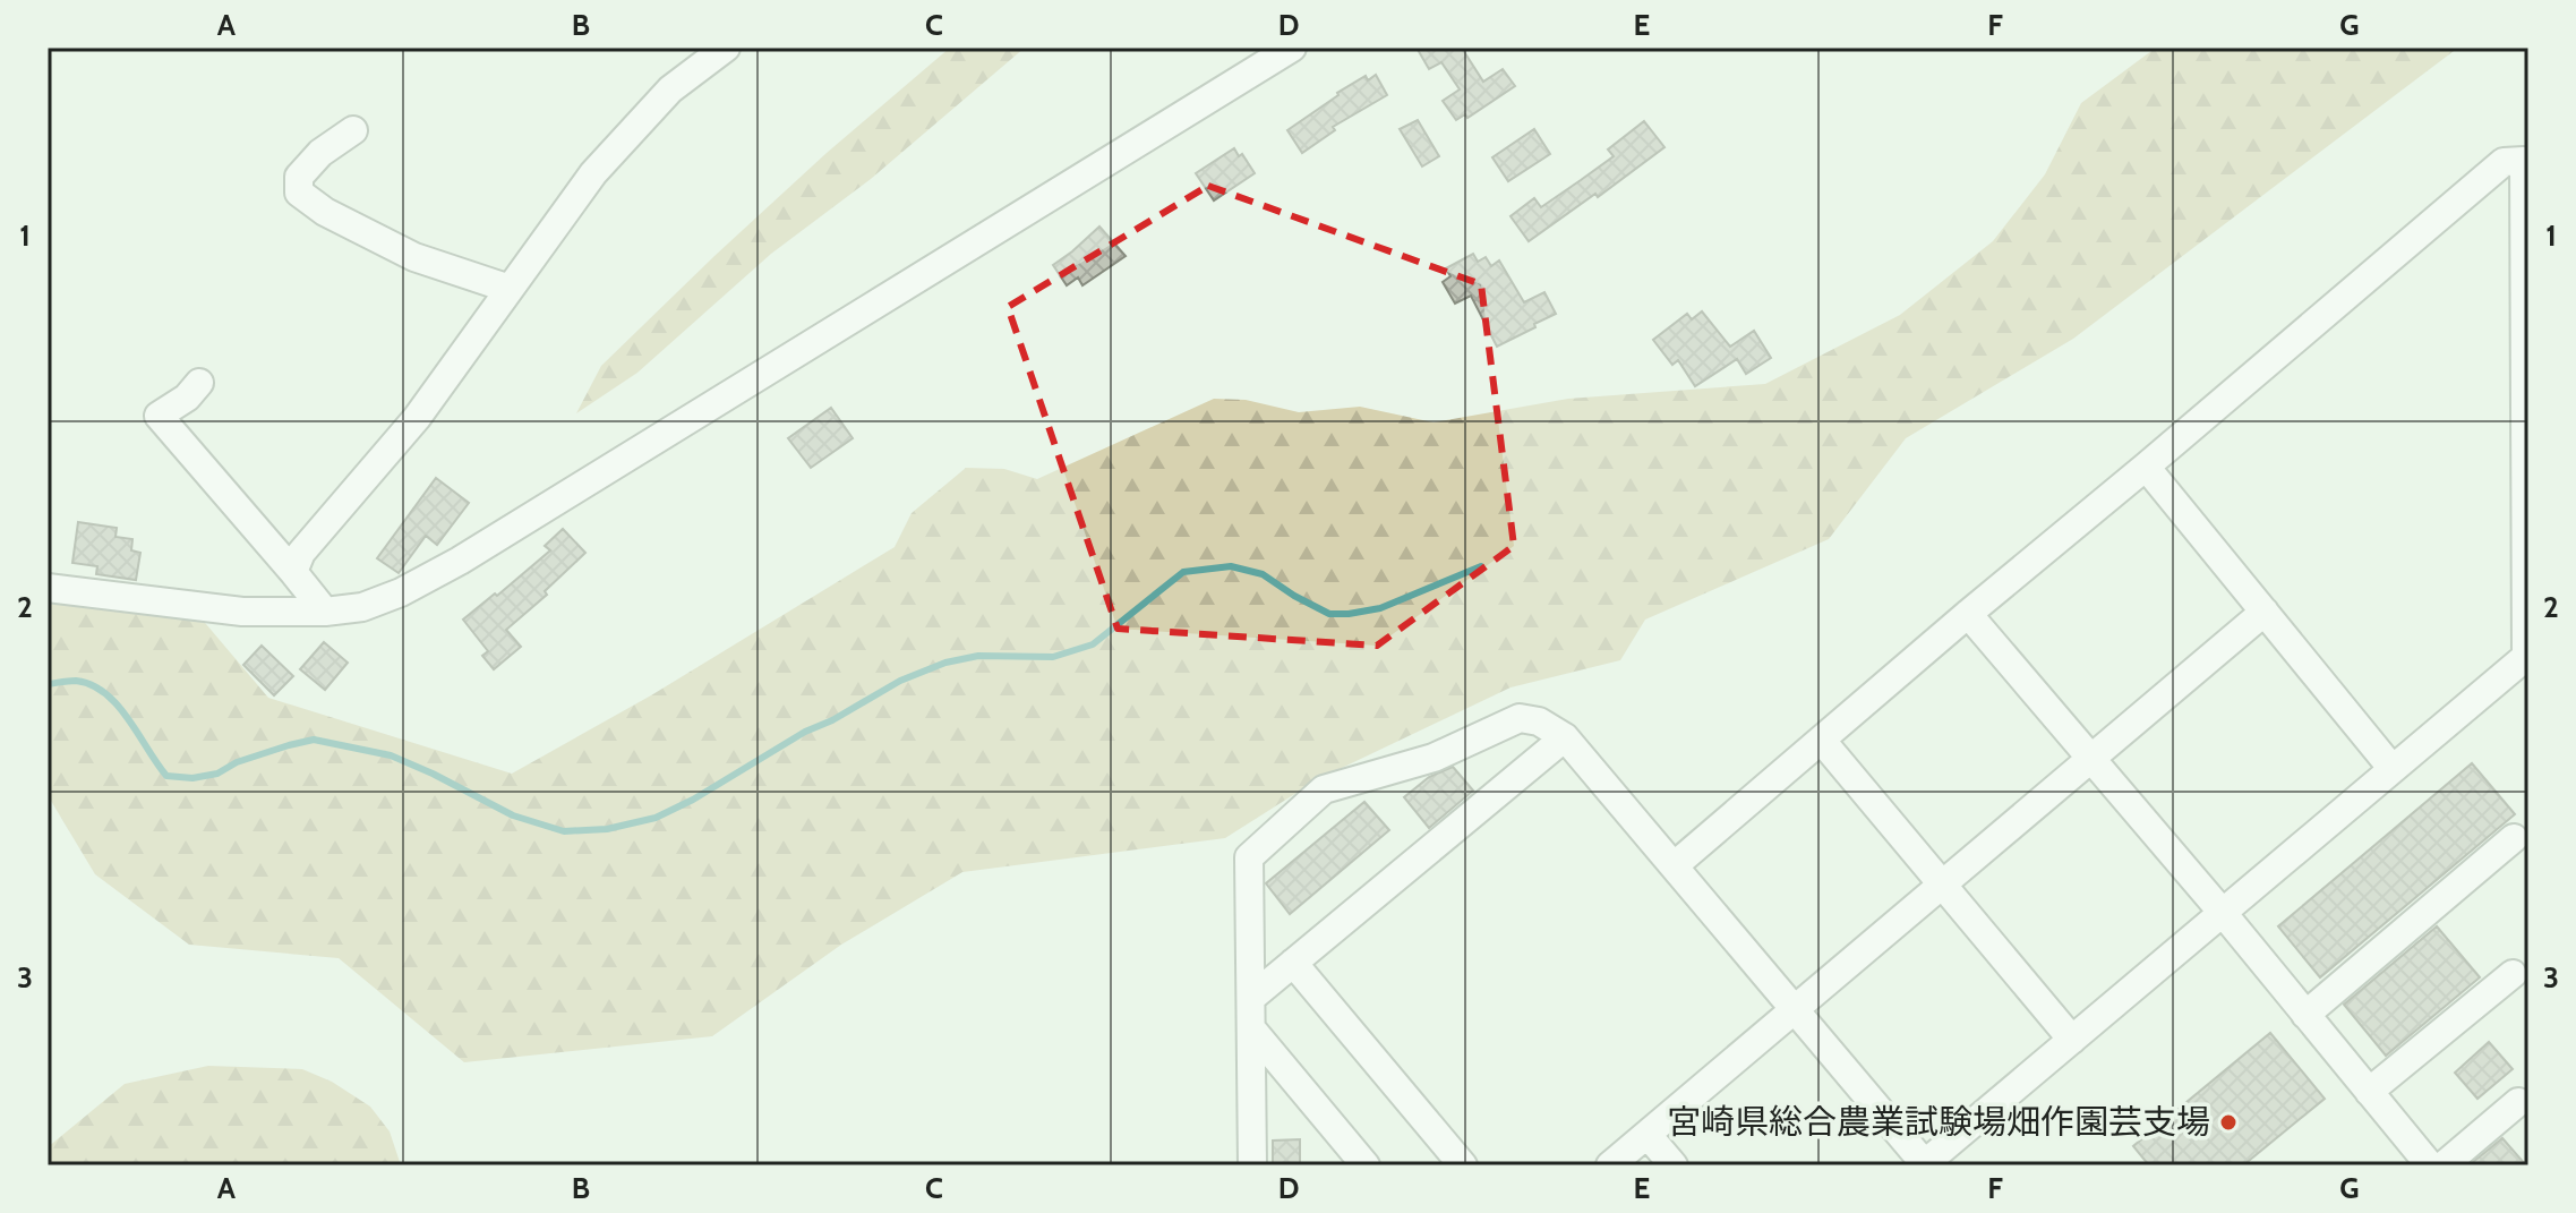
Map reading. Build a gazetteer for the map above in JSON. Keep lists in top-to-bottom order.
{
  "places": ["宮崎県総合農業試験場畑作園芸支場"],
  "grid": {
    "columns": [
      "A",
      "B",
      "C",
      "D",
      "E",
      "F",
      "G"
    ],
    "rows": ["1", "2", "3"]
  }
}
